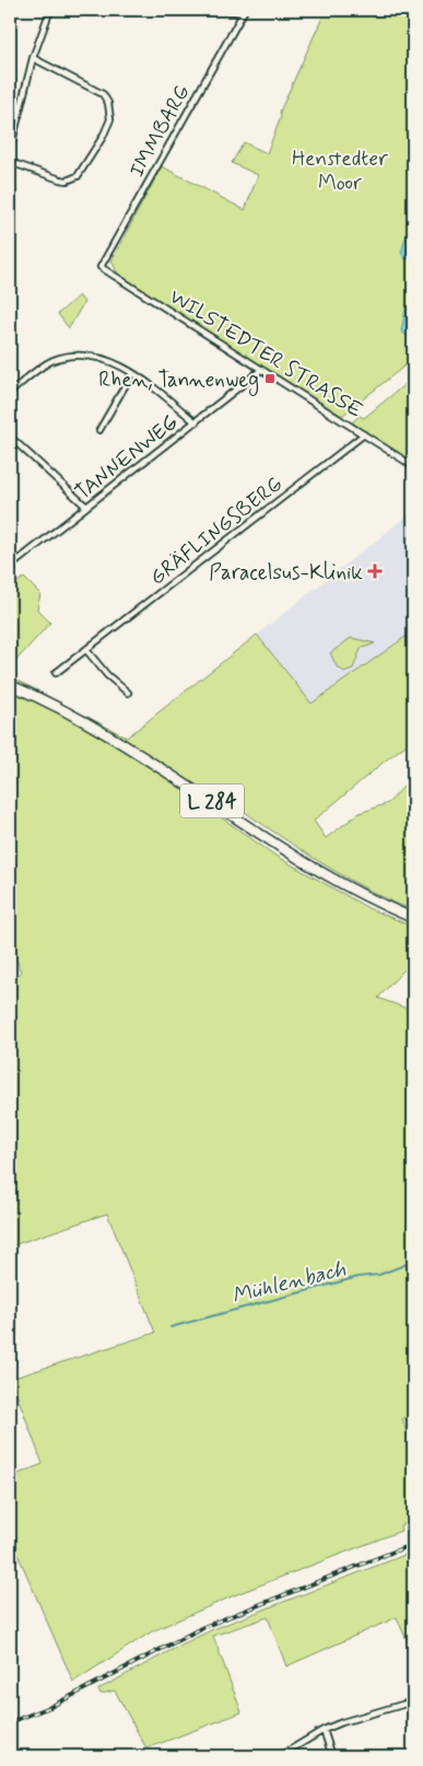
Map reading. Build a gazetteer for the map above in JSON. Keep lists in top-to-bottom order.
{
  "streets": {
    "main road": ["L 284"],
    "street": [
      "IMMBARG",
      "WILSTEDTER STRASSE",
      "TANNENWEG",
      "GRÄFLINGSBERG"
    ]
  },
  "crossings": [
    ["IMMBARG", "WILSTEDTER STRASSE"],
    ["WILSTEDTER STRASSE", "TANNENWEG"],
    ["WILSTEDTER STRASSE", "GRÄFLINGSBERG"]
  ],
  "water": ["Mühlenbach"],
  "parks": ["Henstedter Moor"],
  "places": {
    "transit": ["Rhen, Tannenweg"],
    "health": ["Paracelsus-Klinik"]
  }
}
